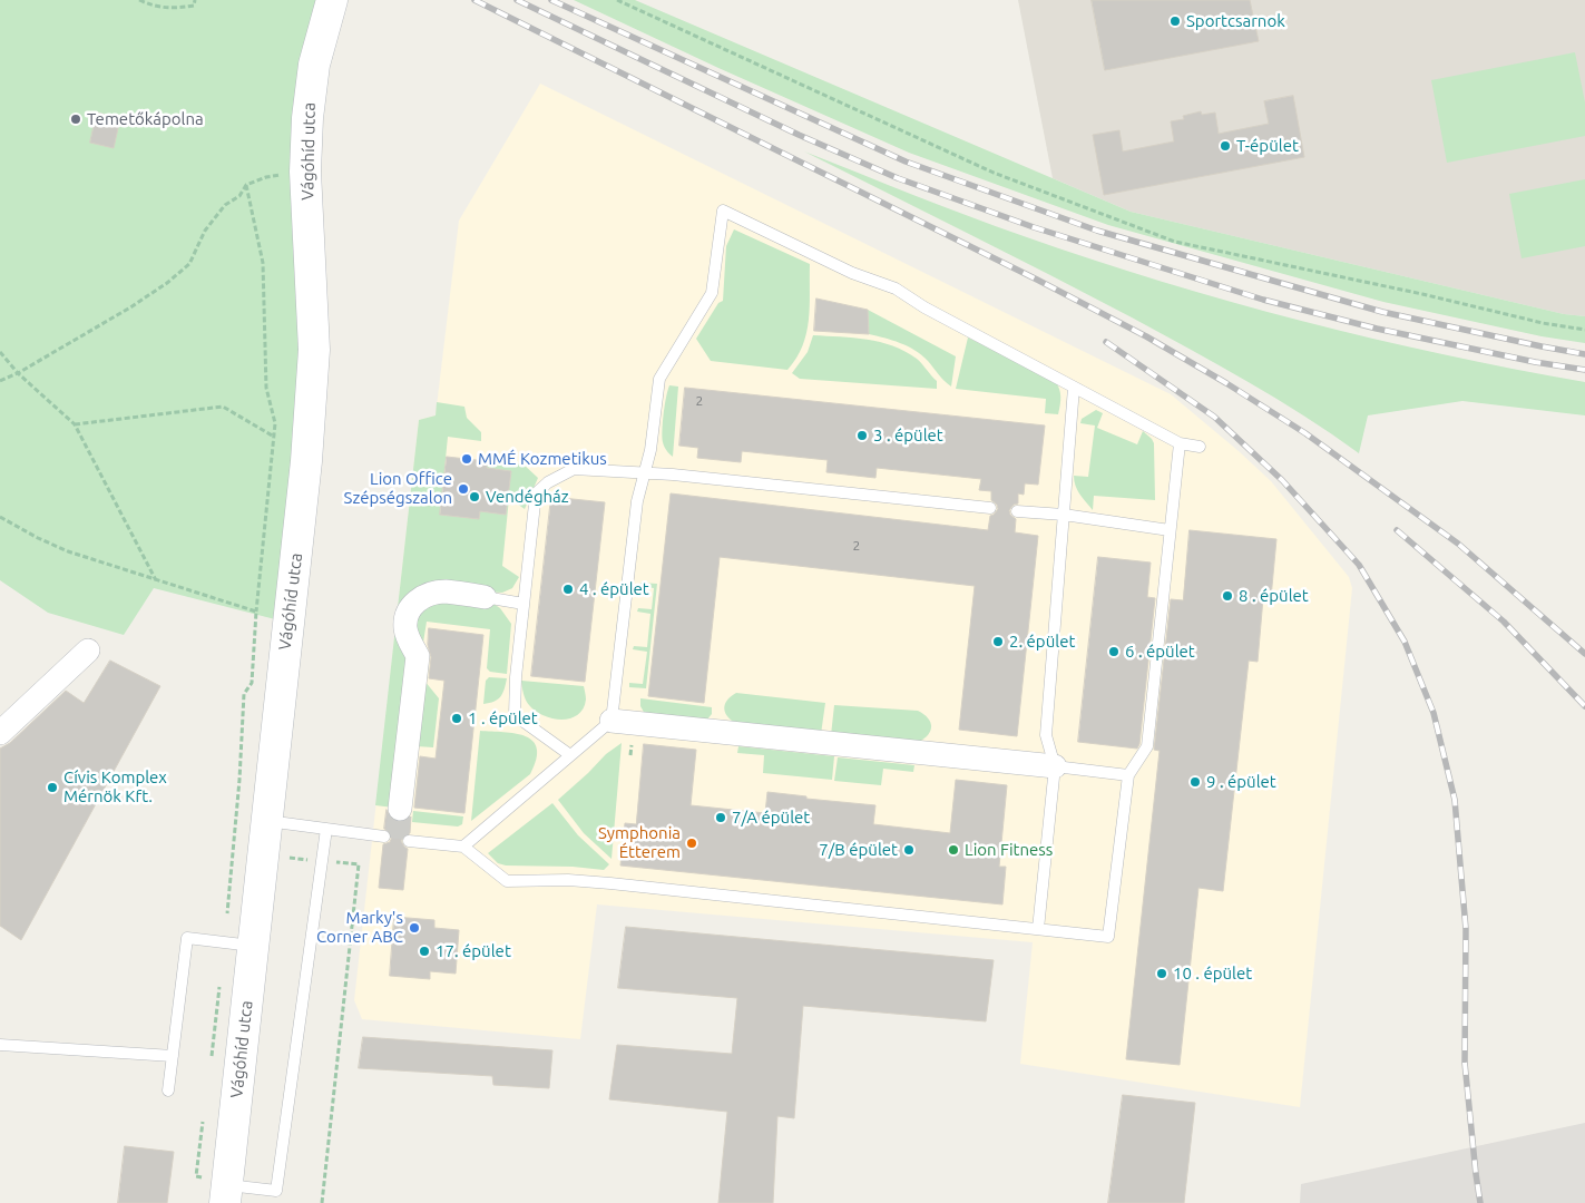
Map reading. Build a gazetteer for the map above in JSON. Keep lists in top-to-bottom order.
{
  "streets": {
    "main road": ["Vágóhíd utca"]
  },
  "places": [
    "Sportcsarnok",
    "Temetőkápolna",
    "T-épület",
    "3 . épület",
    "MMÉ Kozmetikus",
    "Lion Office Szépségszalon",
    "Vendégház",
    "4 . épület",
    "8 . épület",
    "2. épület",
    "6 . épület",
    "1 . épület",
    "9 . épület",
    "Cívis Komplex Mérnök Kft.",
    "7/A épület",
    "Symphonia Étterem",
    "7/B épület",
    "Lion Fitness",
    "Marky's Corner ABC",
    "17. épület",
    "10 . épület"
  ],
  "house_numbers": ["2", "2"]
}
